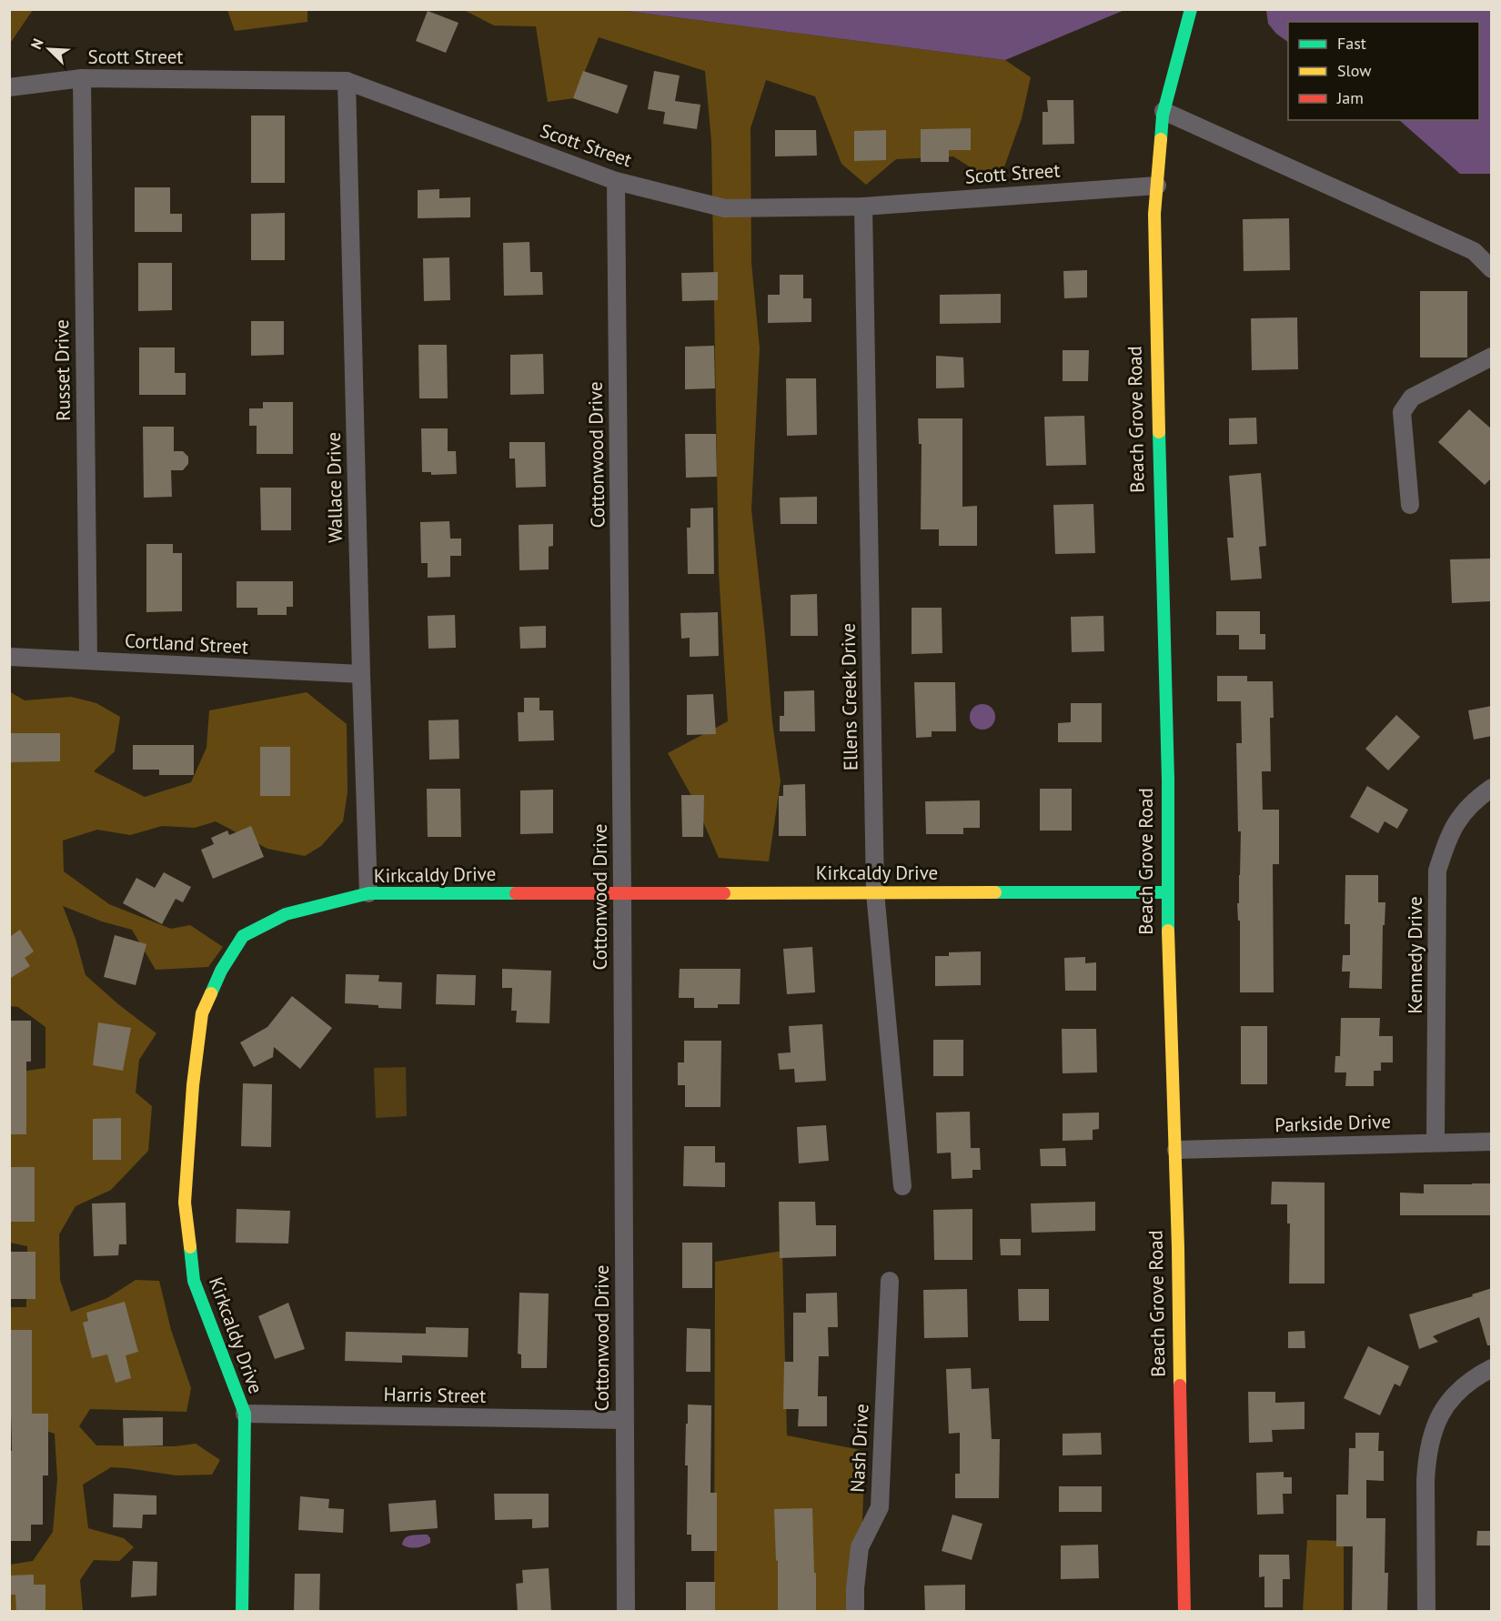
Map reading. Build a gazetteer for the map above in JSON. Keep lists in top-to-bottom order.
{
  "streets": {
    "street": [
      "Scott Street",
      "Russet Drive",
      "Beach Grove Road",
      "Cottonwood Drive",
      "Wallace Drive",
      "Cortland Street",
      "Ellens Creek Drive",
      "Kirkcaldy Drive",
      "Kennedy Drive",
      "Parkside Drive",
      "Harris Street",
      "Nash Drive"
    ]
  },
  "crossings": [
    ["Scott Street", "Russet Drive"],
    ["Scott Street", "Beach Grove Road"],
    ["Scott Street", "Cottonwood Drive"],
    ["Scott Street", "Wallace Drive"],
    ["Scott Street", "Ellens Creek Drive"],
    ["Russet Drive", "Cortland Street"],
    ["Beach Grove Road", "Kirkcaldy Drive"],
    ["Beach Grove Road", "Parkside Drive"],
    ["Cottonwood Drive", "Kirkcaldy Drive"],
    ["Cottonwood Drive", "Harris Street"],
    ["Wallace Drive", "Cortland Street"],
    ["Wallace Drive", "Kirkcaldy Drive"],
    ["Ellens Creek Drive", "Kirkcaldy Drive"],
    ["Kirkcaldy Drive", "Harris Street"],
    ["Kennedy Drive", "Parkside Drive"]
  ],
  "legend": ["Fast", "Slow", "Jam"],
  "north": "top left"
}
